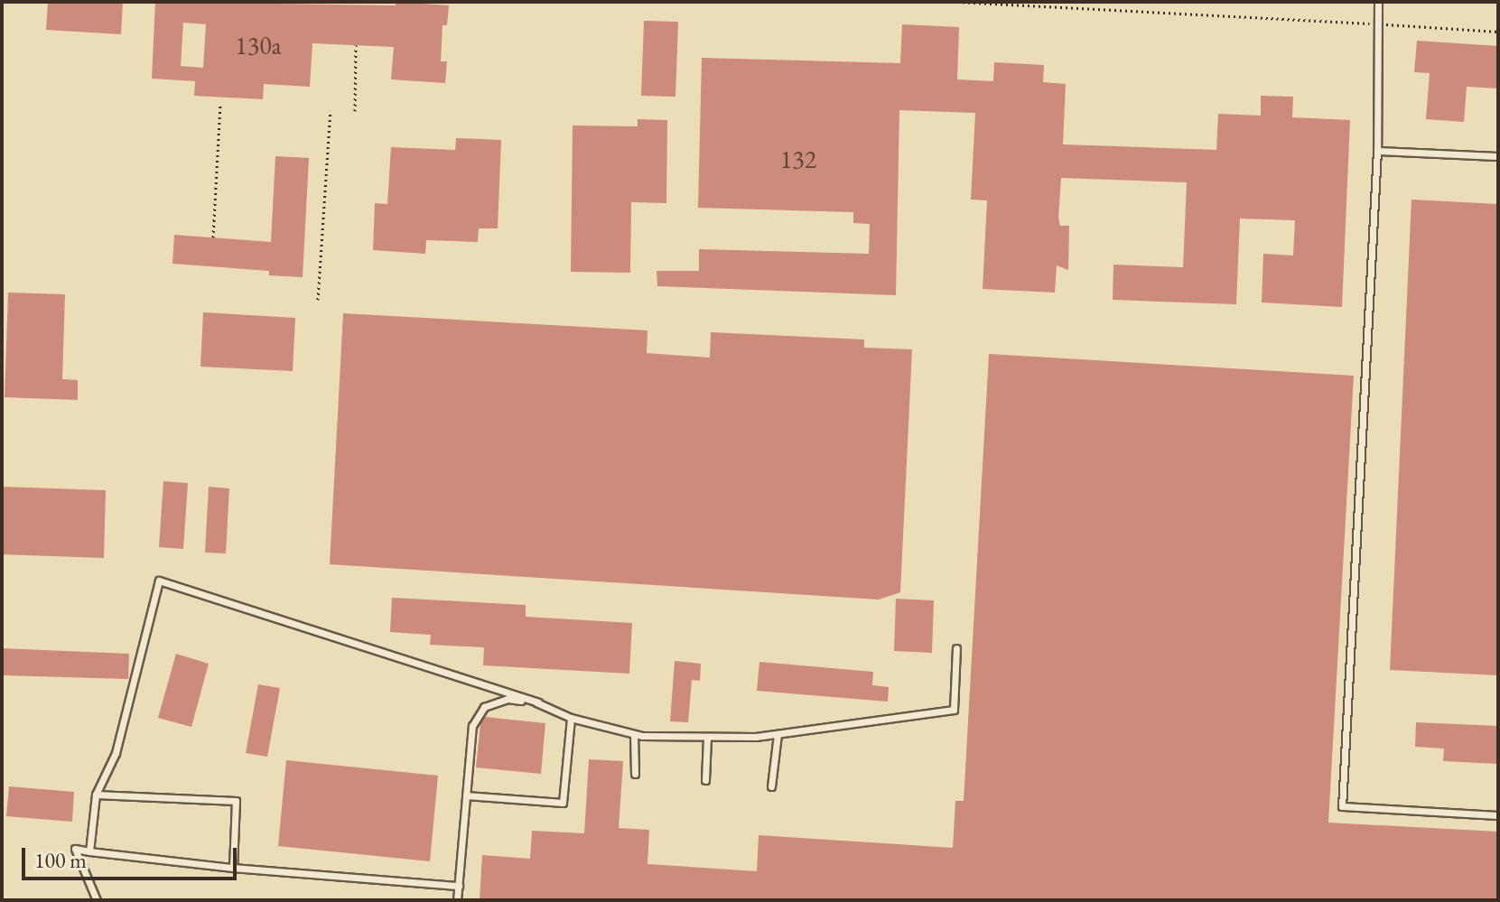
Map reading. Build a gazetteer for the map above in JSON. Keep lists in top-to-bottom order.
{
  "house_numbers": ["130а", "132"],
  "scale_bar": "100 m"
}
